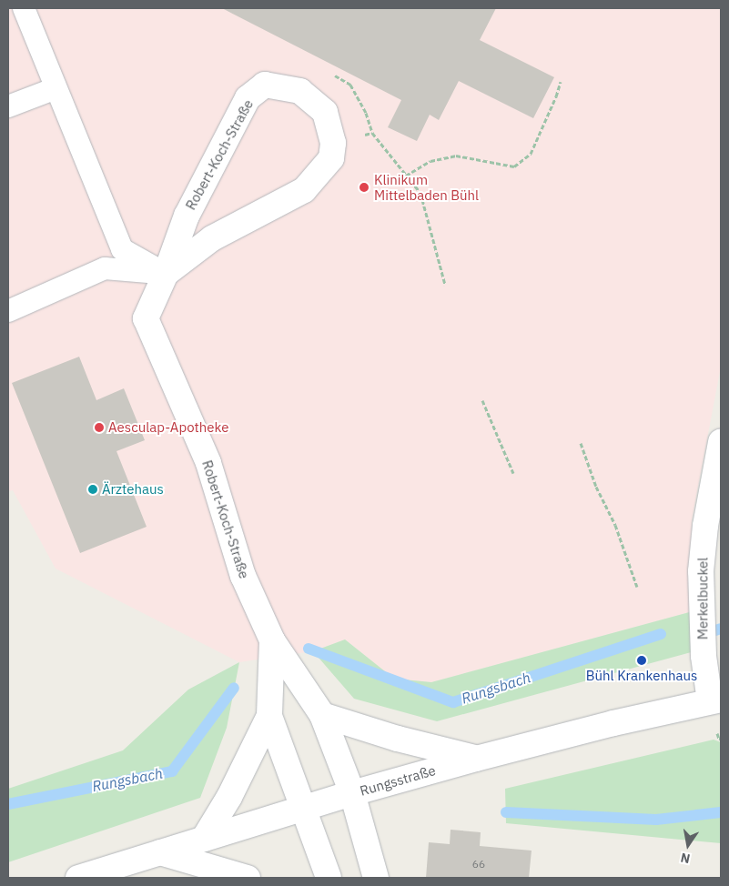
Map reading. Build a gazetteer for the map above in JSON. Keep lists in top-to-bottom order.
{
  "streets": {
    "street": ["Robert-Koch-Straße", "Merkelbuckel", "Rungsstraße"]
  },
  "crossings": [
    ["Robert-Koch-Straße", "Rungsstraße"],
    ["Merkelbuckel", "Rungsstraße"]
  ],
  "water": ["Rungsbach"],
  "places": [
    "Klinikum Mittelbaden Bühl",
    "Aesculap-Apotheke",
    "Ärztehaus",
    "Bühl Krankenhaus"
  ],
  "house_numbers": ["66"],
  "north": "bottom"
}
